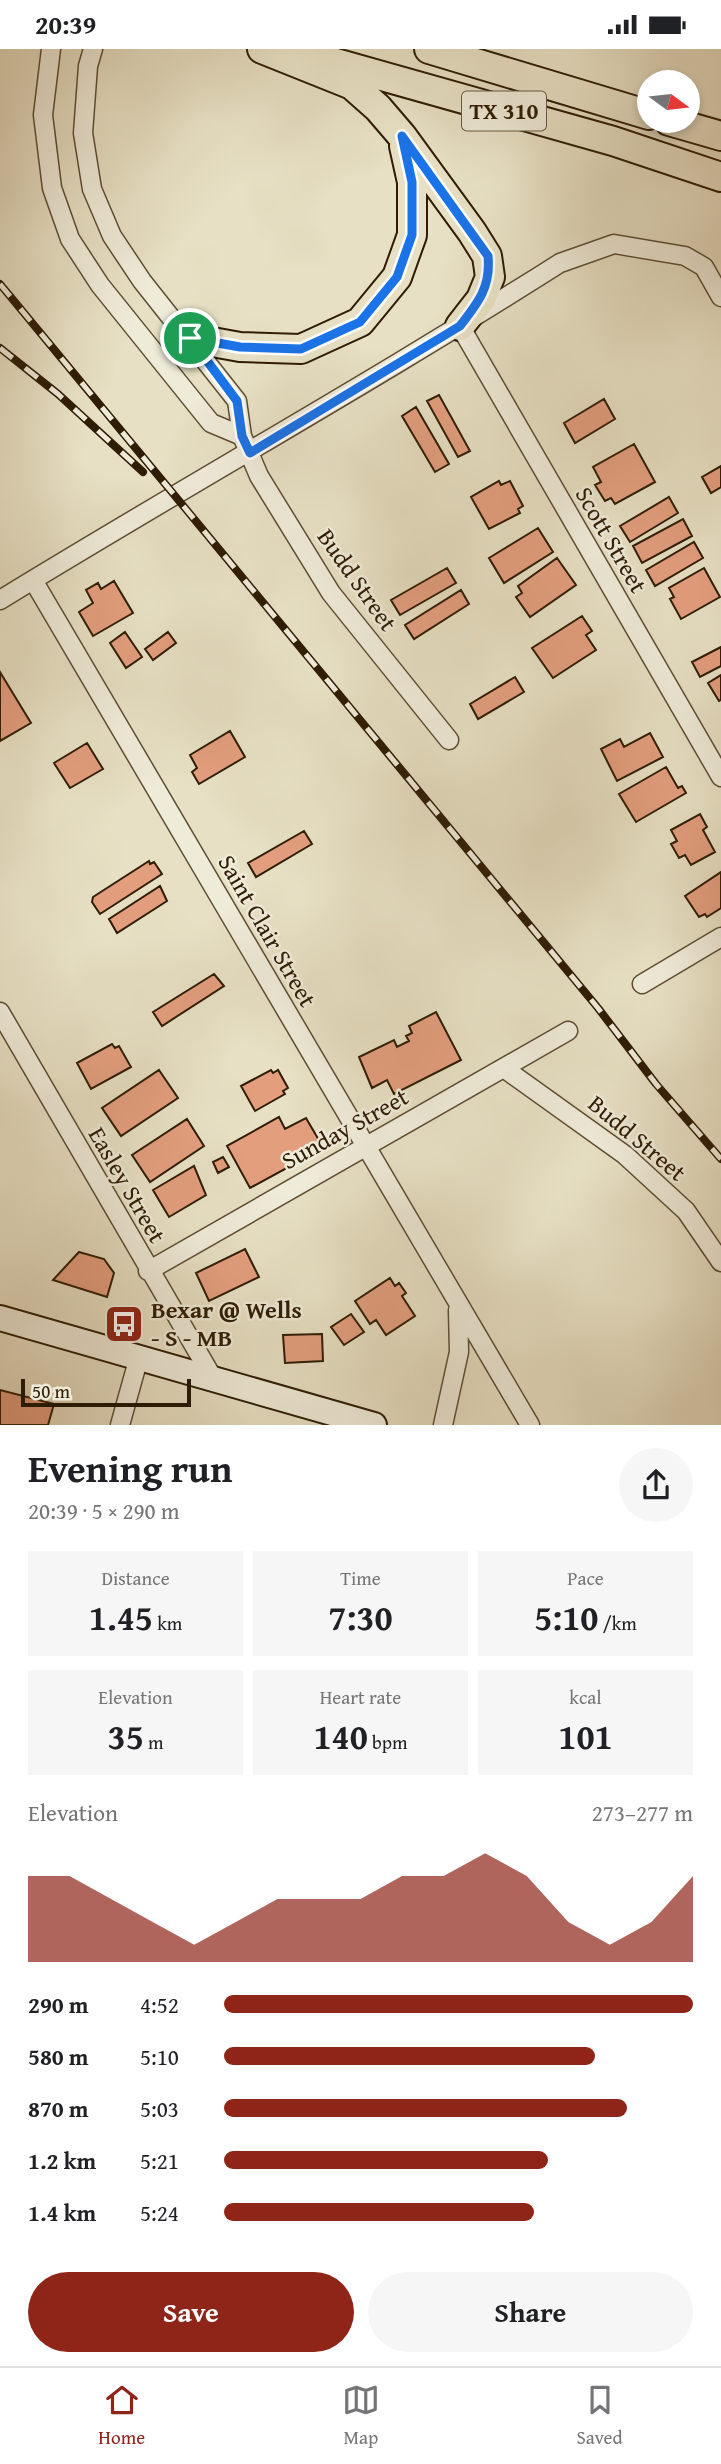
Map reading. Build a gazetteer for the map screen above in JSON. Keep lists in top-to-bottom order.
{
  "streets": {
    "main road": ["TX 310"],
    "street": [
      "Scott Street",
      "Budd Street",
      "Saint Clair Street",
      "Sunday Street",
      "Easley Street"
    ]
  },
  "crossings": [
    ["Budd Street", "Sunday Street"],
    ["Saint Clair Street", "Sunday Street"],
    ["Sunday Street", "Easley Street"]
  ],
  "places": {
    "bus stop": ["Bexar @ Wells - S - MB"]
  },
  "scale_bar": "50 m",
  "north": "right",
  "page": {
    "status": "20:39",
    "scale": "50 m",
    "heading": ["Evening run", "20:39 · 5 × 290 m"],
    "stats": [
      ["Distance", "1.45 km"],
      ["Time", "7:30"],
      ["Pace", "5:10 /km"],
      ["Elevation", "35 m"],
      ["Heart rate", "140 bpm"],
      ["kcal", "101"]
    ],
    "chart": ["Elevation", "273–277 m"],
    "list": [
      {
        "name": "290 m",
        "note": "4:52"
      },
      {
        "name": "580 m",
        "note": "5:10"
      },
      {
        "name": "870 m",
        "note": "5:03"
      },
      {
        "name": "1.2 km",
        "note": "5:21"
      },
      {
        "name": "1.4 km",
        "note": "5:24"
      }
    ],
    "buttons": ["Save", "Share"],
    "tabs": ["Home", "Map", "Saved"]
  }
}
